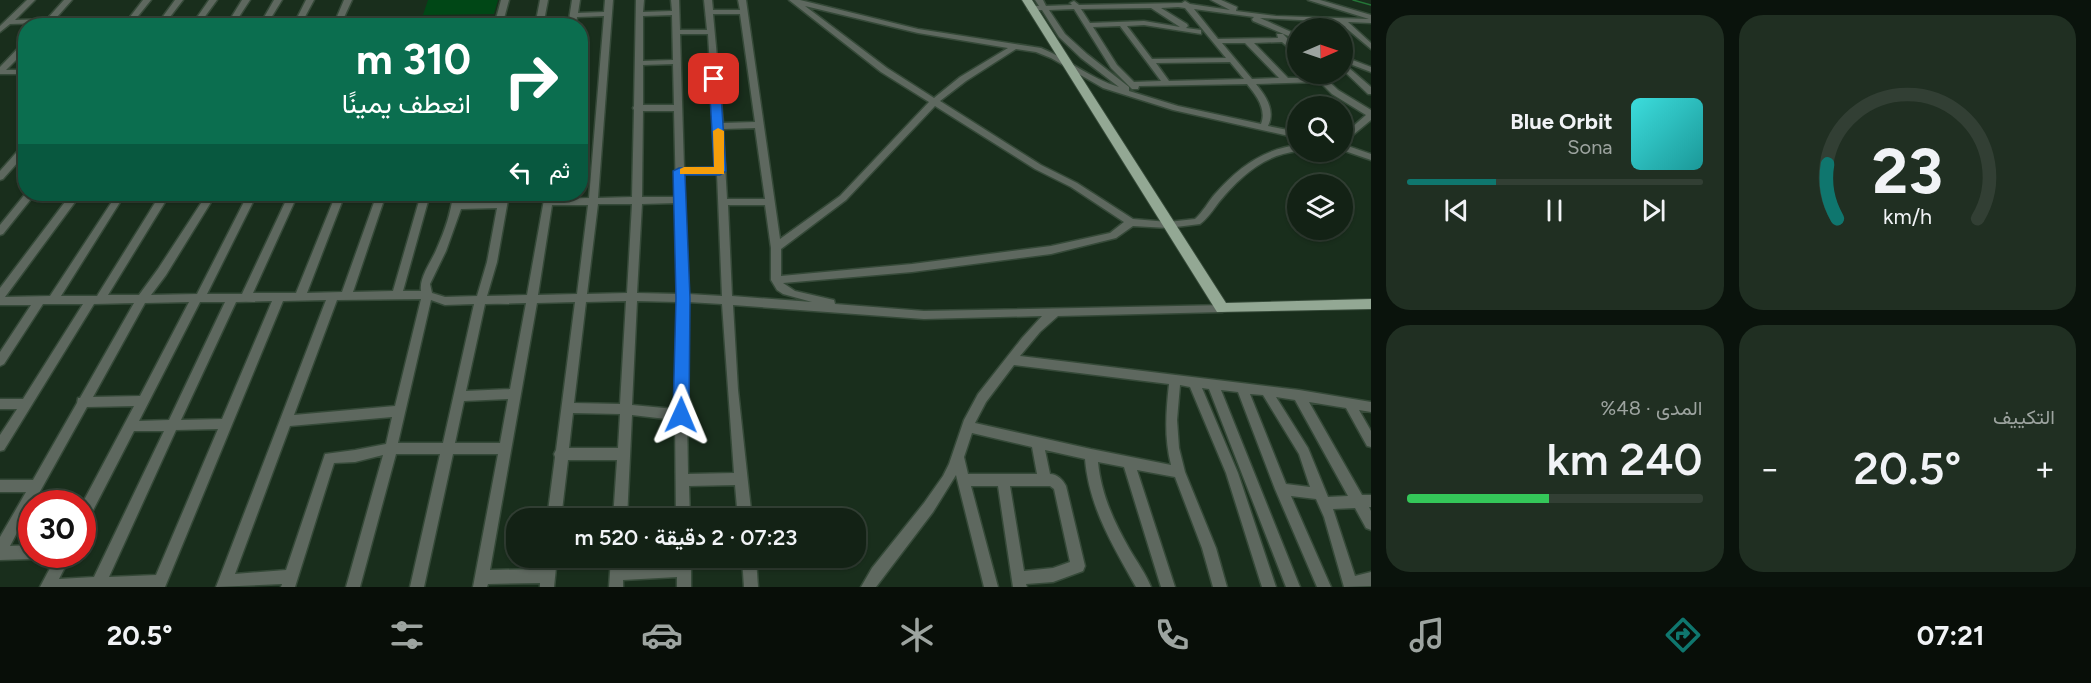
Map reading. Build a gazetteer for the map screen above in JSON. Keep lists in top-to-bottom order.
{
  "north": "right",
  "page": {
    "turn": ["310 m", "انعطف يمينًا"],
    "song": ["Blue Orbit", "Sona"],
    "then": "ثم",
    "tile": [
      "التكييف",
      ["المدى · 48%", "240 km"]
    ],
    "heat": ["−", "20.5°", "+"],
    "limit": "30",
    "trip": "07:23 · 2 دقيقة · 520 m",
    "tabs": ["07:21", "20.5°"],
    "gauge": ["23", "km/h"]
  }
}
